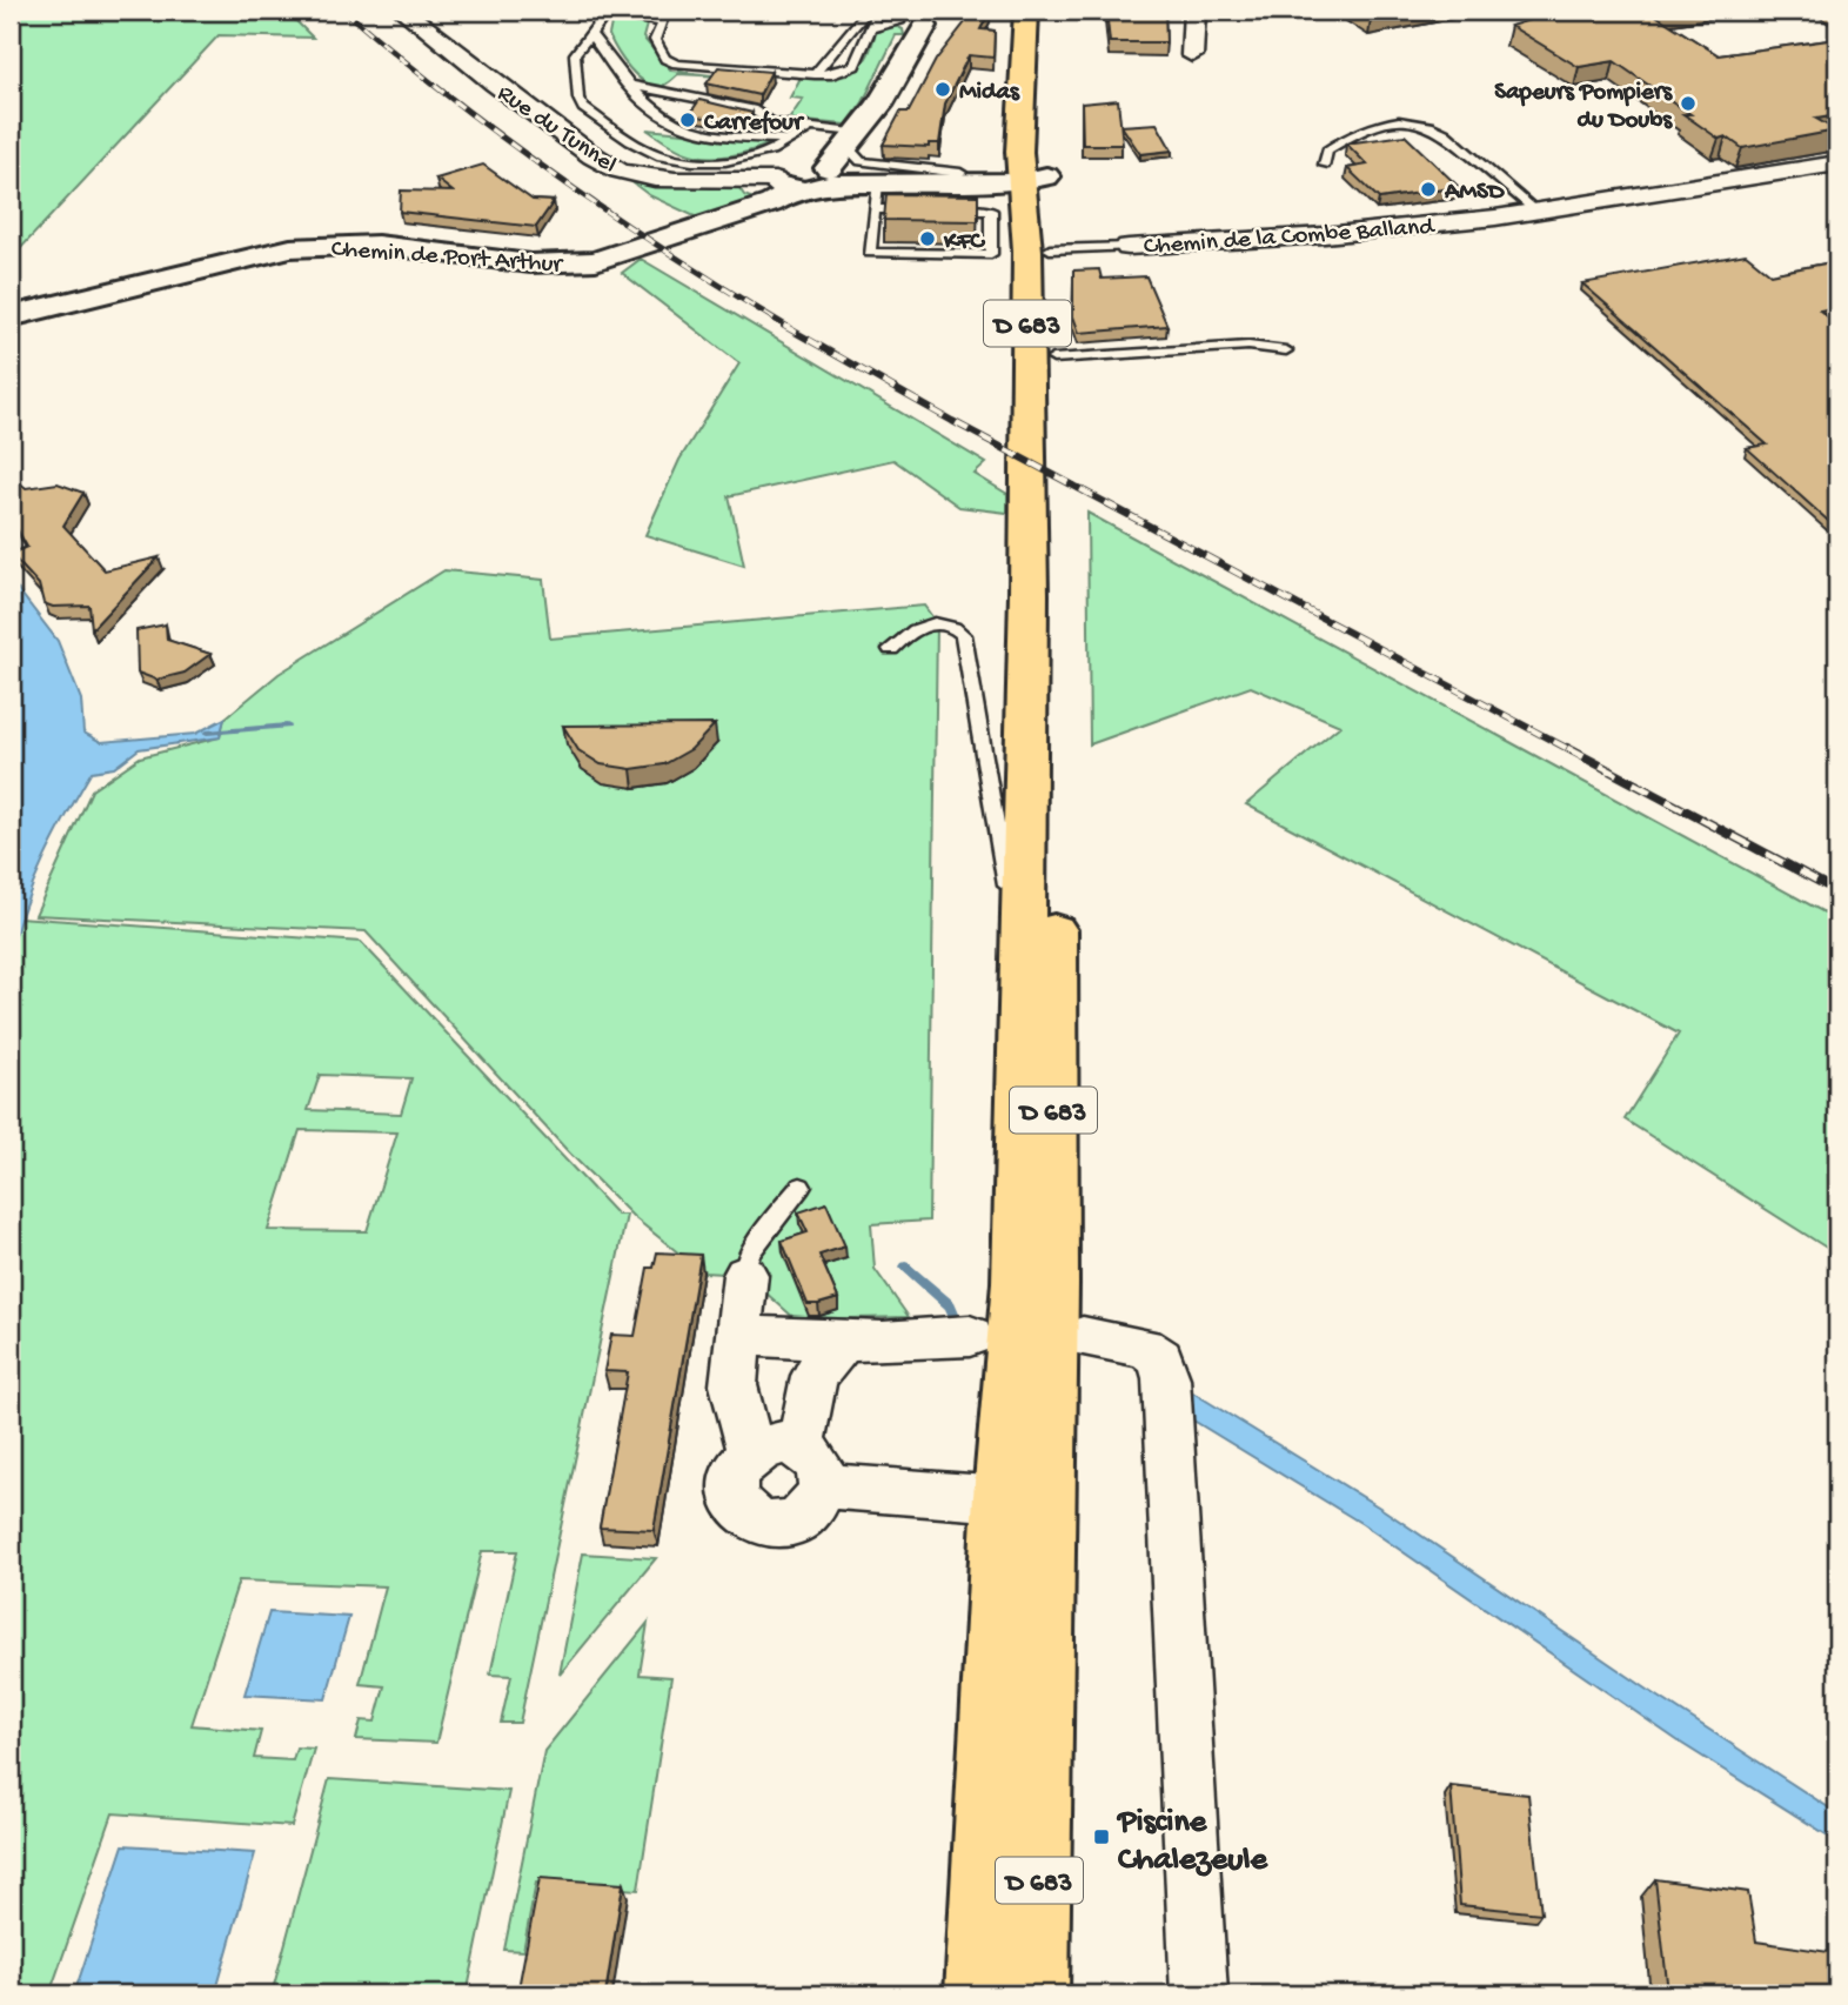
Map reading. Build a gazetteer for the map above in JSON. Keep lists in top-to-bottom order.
{
  "streets": {
    "main road": ["D 683"],
    "street": ["Rue du Tunnel", "Chemin de la Combe Balland", "Chemin de Port Arthur"]
  },
  "crossings": [
    ["Rue du Tunnel", "Chemin de Port Arthur"]
  ],
  "places": {
    "other": [
      "Midas",
      "Sapeurs Pompiers du Doubs",
      "Carrefour",
      "AMSD",
      "KFC"
    ],
    "transit": ["Piscine Chalezeule"]
  }
}
